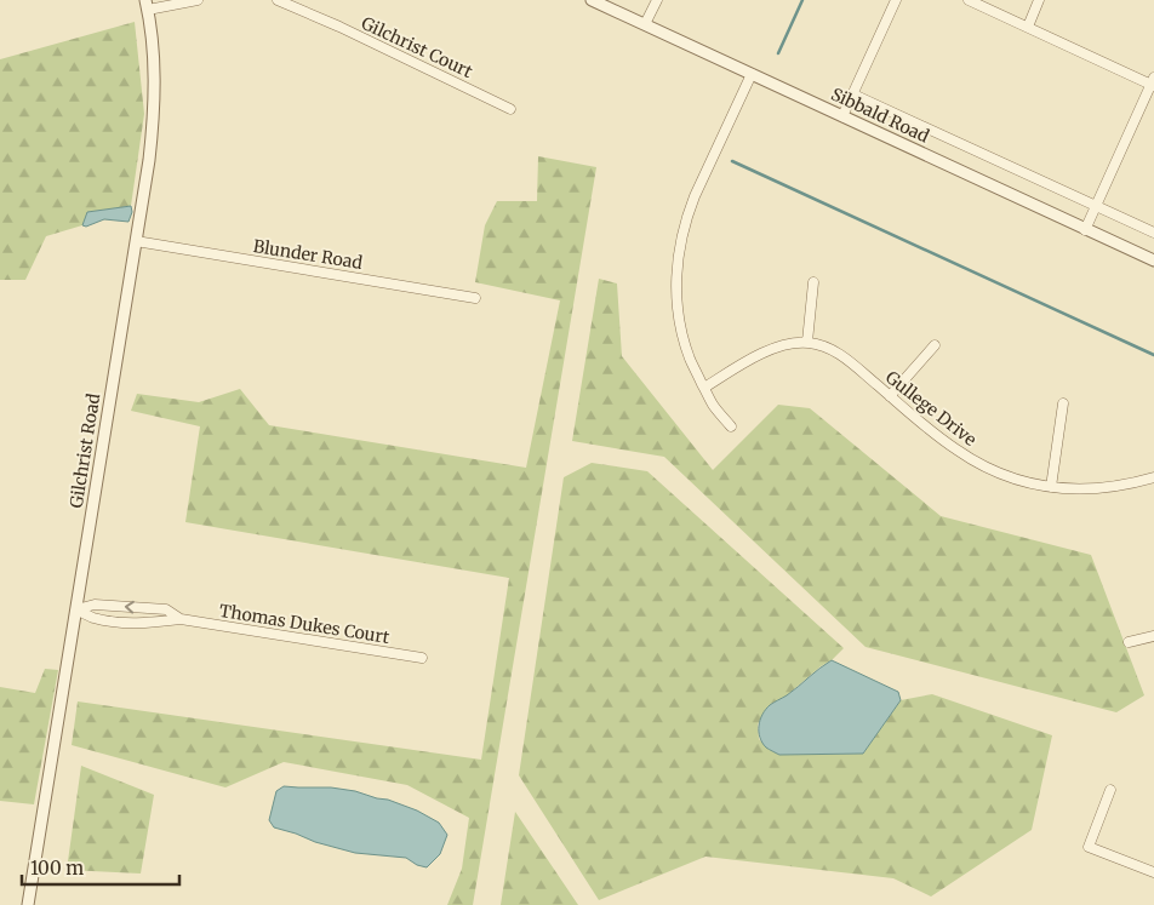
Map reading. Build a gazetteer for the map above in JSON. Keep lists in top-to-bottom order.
{
  "streets": {
    "street": [
      "Gilchrist Court",
      "Sibbald Road",
      "Blunder Road",
      "Gullege Drive",
      "Gilchrist Road",
      "Thomas Dukes Court"
    ]
  },
  "crossings": [
    ["Blunder Road", "Gilchrist Road"],
    ["Gilchrist Road", "Thomas Dukes Court"]
  ],
  "scale_bar": "100 m"
}
